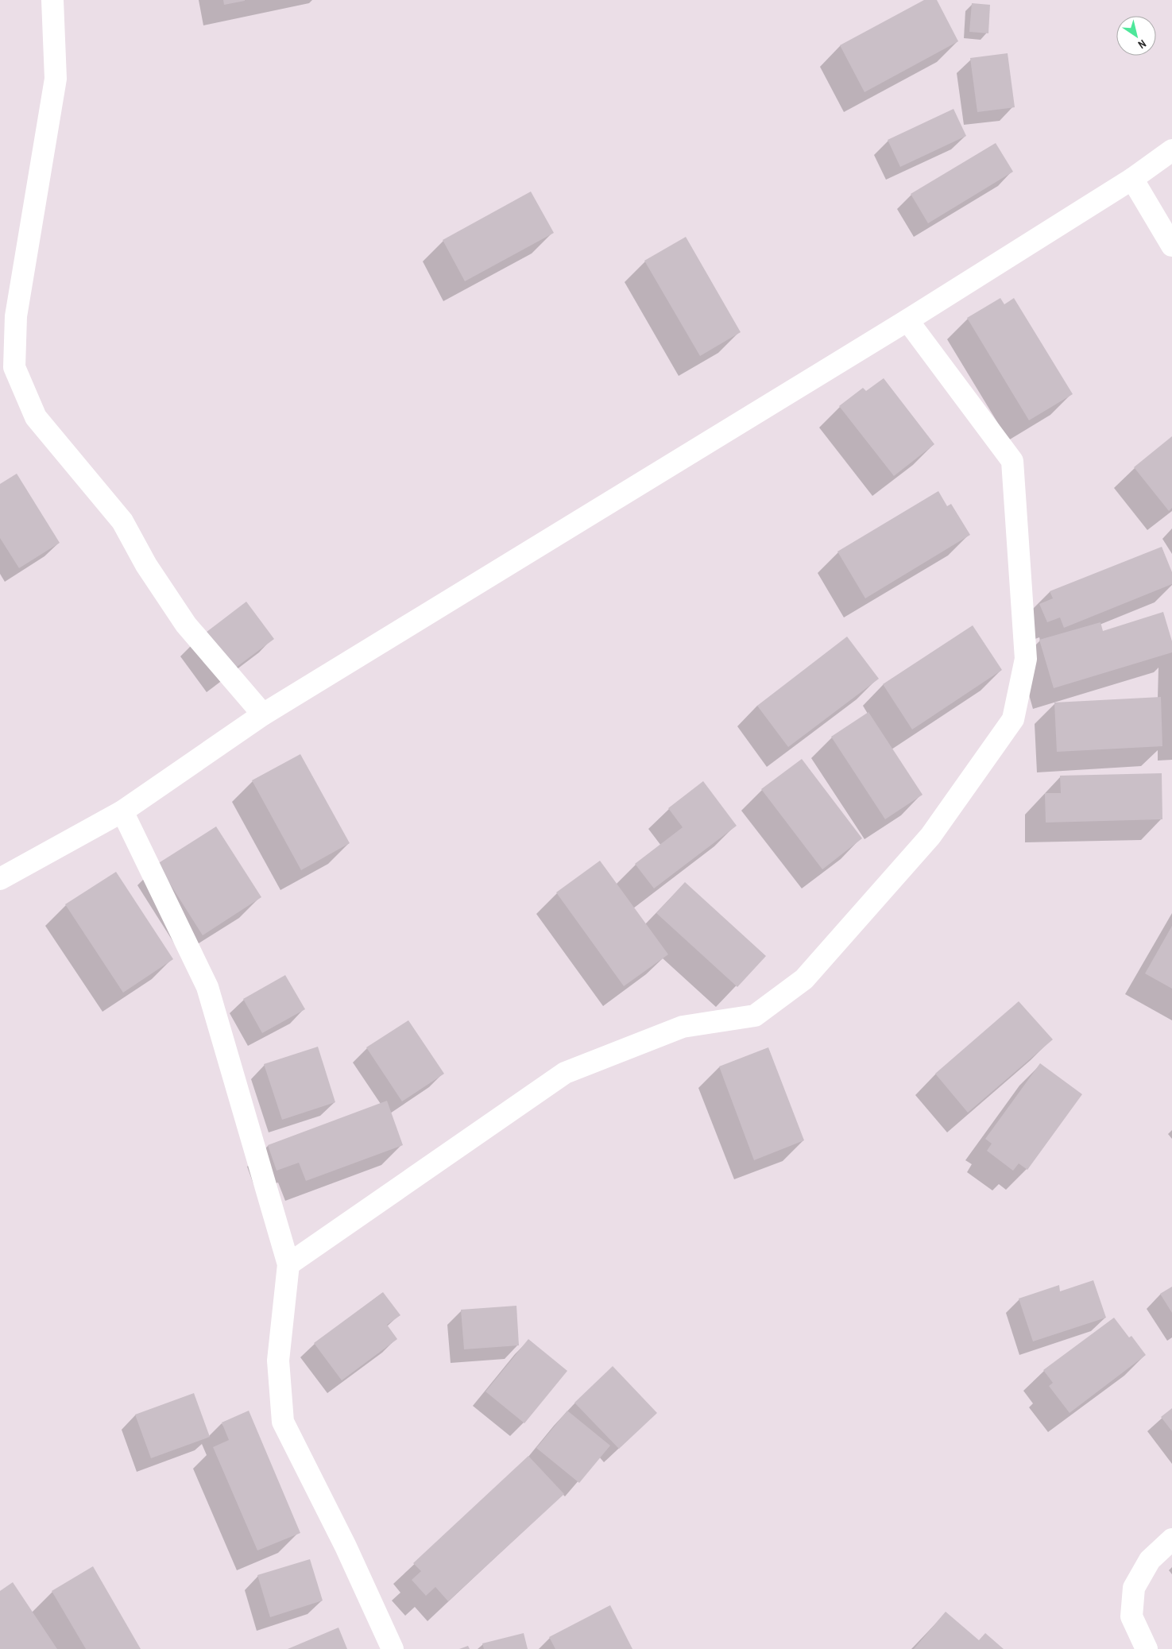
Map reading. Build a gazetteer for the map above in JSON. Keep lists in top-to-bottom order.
{
  "north": "bottom right"
}
